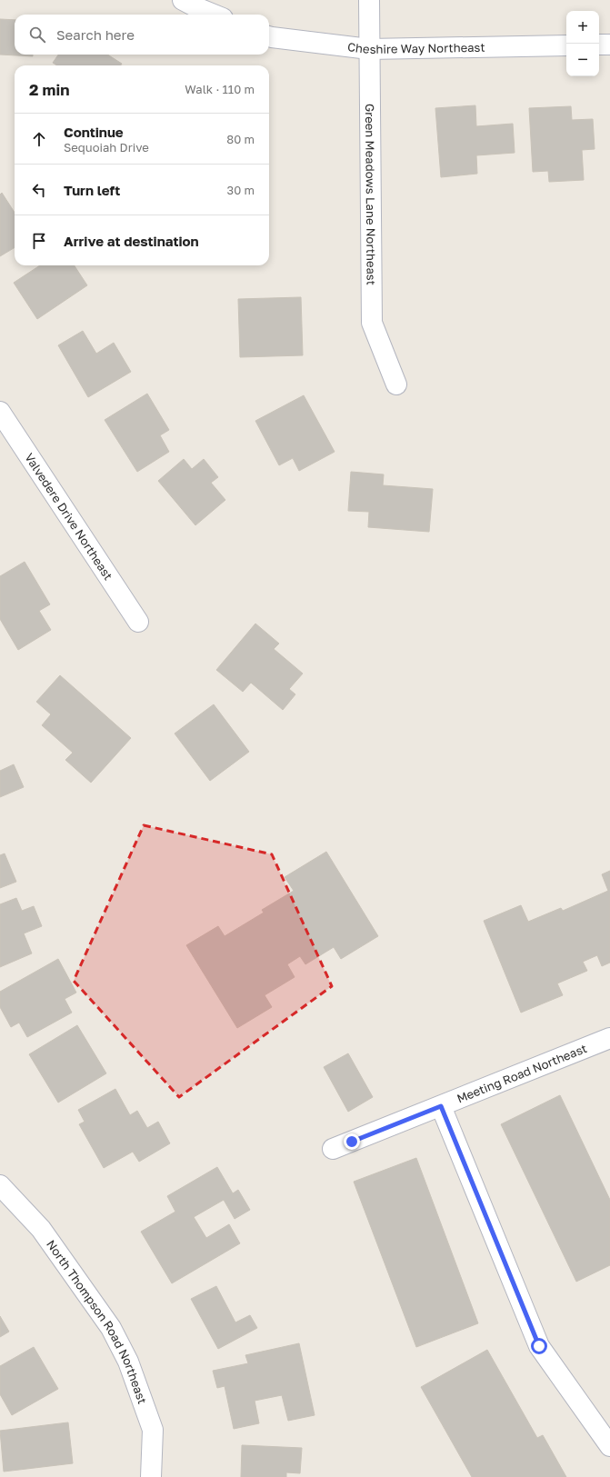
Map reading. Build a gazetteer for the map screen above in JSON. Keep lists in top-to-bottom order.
{
  "streets": {
    "street": [
      "Cheshire Way Northeast",
      "Green Meadows Lane Northeast",
      "Valvedere Drive Northeast",
      "Meeting Road Northeast",
      "North Thompson Road Northeast"
    ]
  },
  "crossings": [
    ["Cheshire Way Northeast", "Green Meadows Lane Northeast"]
  ],
  "page": {
    "map_buttons": ["+", "−"],
    "search": "Search here",
    "heading": ["2 min", "Walk · 110 m"],
    "list": [
      ["Continue", "Sequoiah Drive", "80 m"],
      ["Turn left", "30 m"],
      "Arrive at destination"
    ]
  }
}
